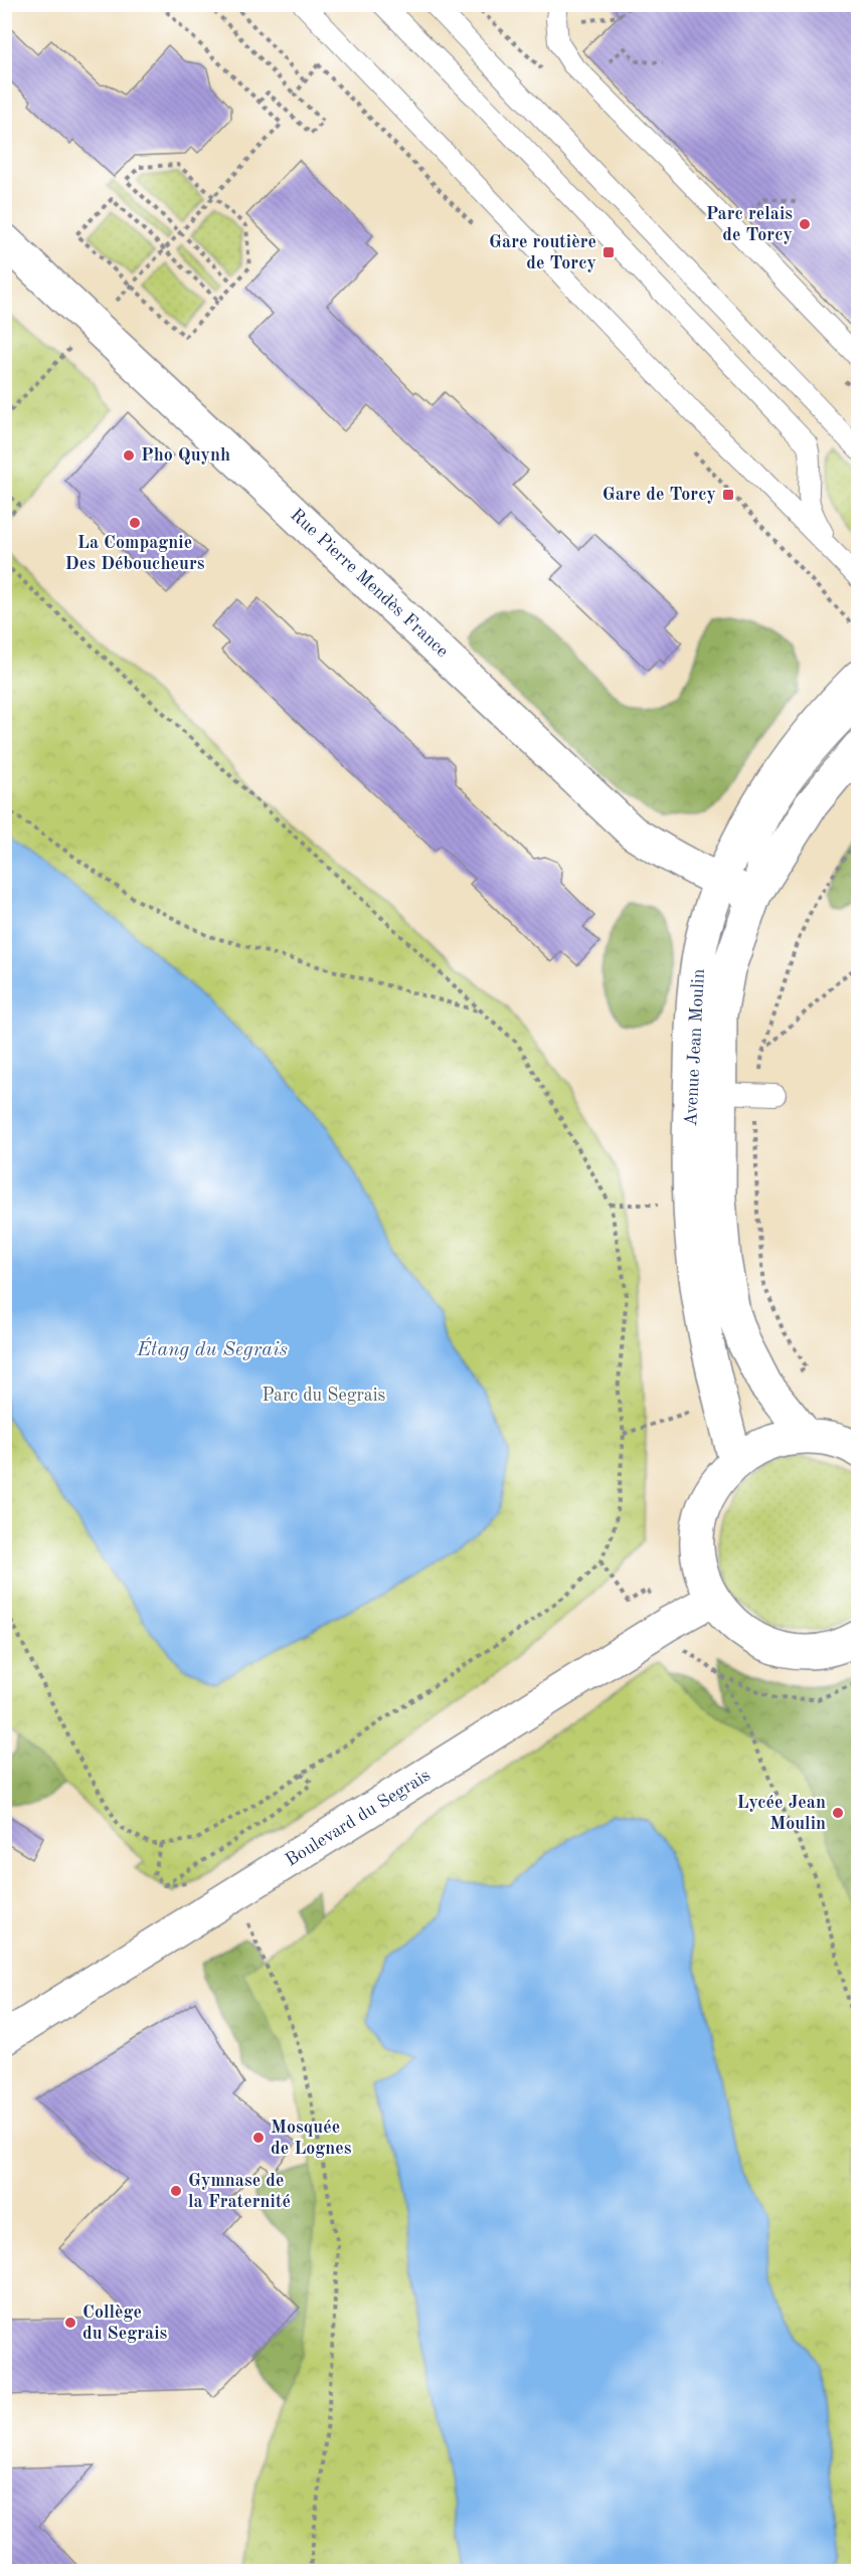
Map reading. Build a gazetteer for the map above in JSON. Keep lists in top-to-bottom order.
{
  "streets": {
    "street": ["Rue Pierre Mendès France", "Avenue Jean Moulin", "Boulevard du Segrais"]
  },
  "crossings": [
    ["Rue Pierre Mendès France", "Avenue Jean Moulin"]
  ],
  "water": ["Étang du Segrais"],
  "parks": ["Parc du Segrais"],
  "places": {
    "other": [
      "Parc relais de Torcy",
      "Pho Quynh",
      "La Compagnie Des Déboucheurs",
      "Lycée Jean Moulin",
      "Mosquée de Lognes",
      "Gymnase de la Fraternité",
      "Collège du Segrais"
    ],
    "transit": ["Gare routière de Torcy", "Gare de Torcy"]
  }
}
